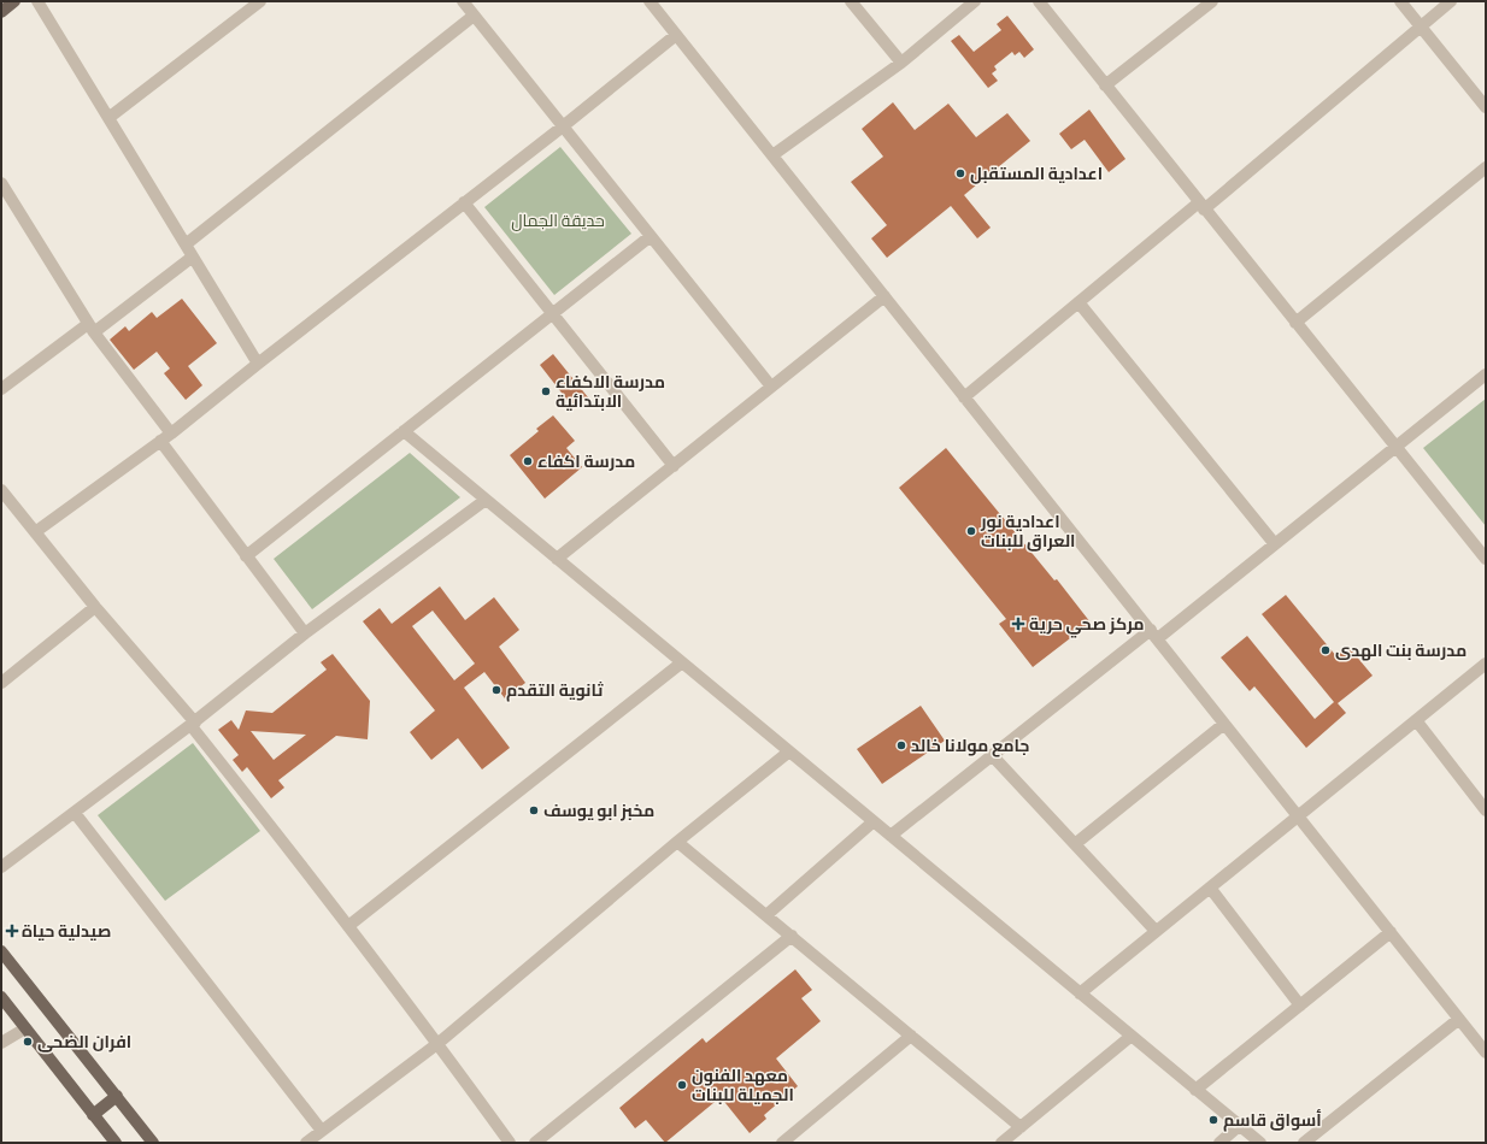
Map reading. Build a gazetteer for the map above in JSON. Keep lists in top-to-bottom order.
{
  "parks": ["حديقة الجمال"],
  "places": {
    "other": [
      "اعدادية المستقبل",
      "مدرسة الاكفاء الابتدائية",
      "مدرسة اكفاء",
      "اعدادية نور العراق للبنات",
      "مدرسة بنت الهدی",
      "ثانوية التقدم",
      "جامع مولانا خالد",
      "مخبز ابو يوسف",
      "افران الضحى",
      "معهد الفنون الجميلة للبنات",
      "أسواق قاسم"
    ],
    "health": ["مركز صحي حرية", "صيدلية حياة"]
  }
}
